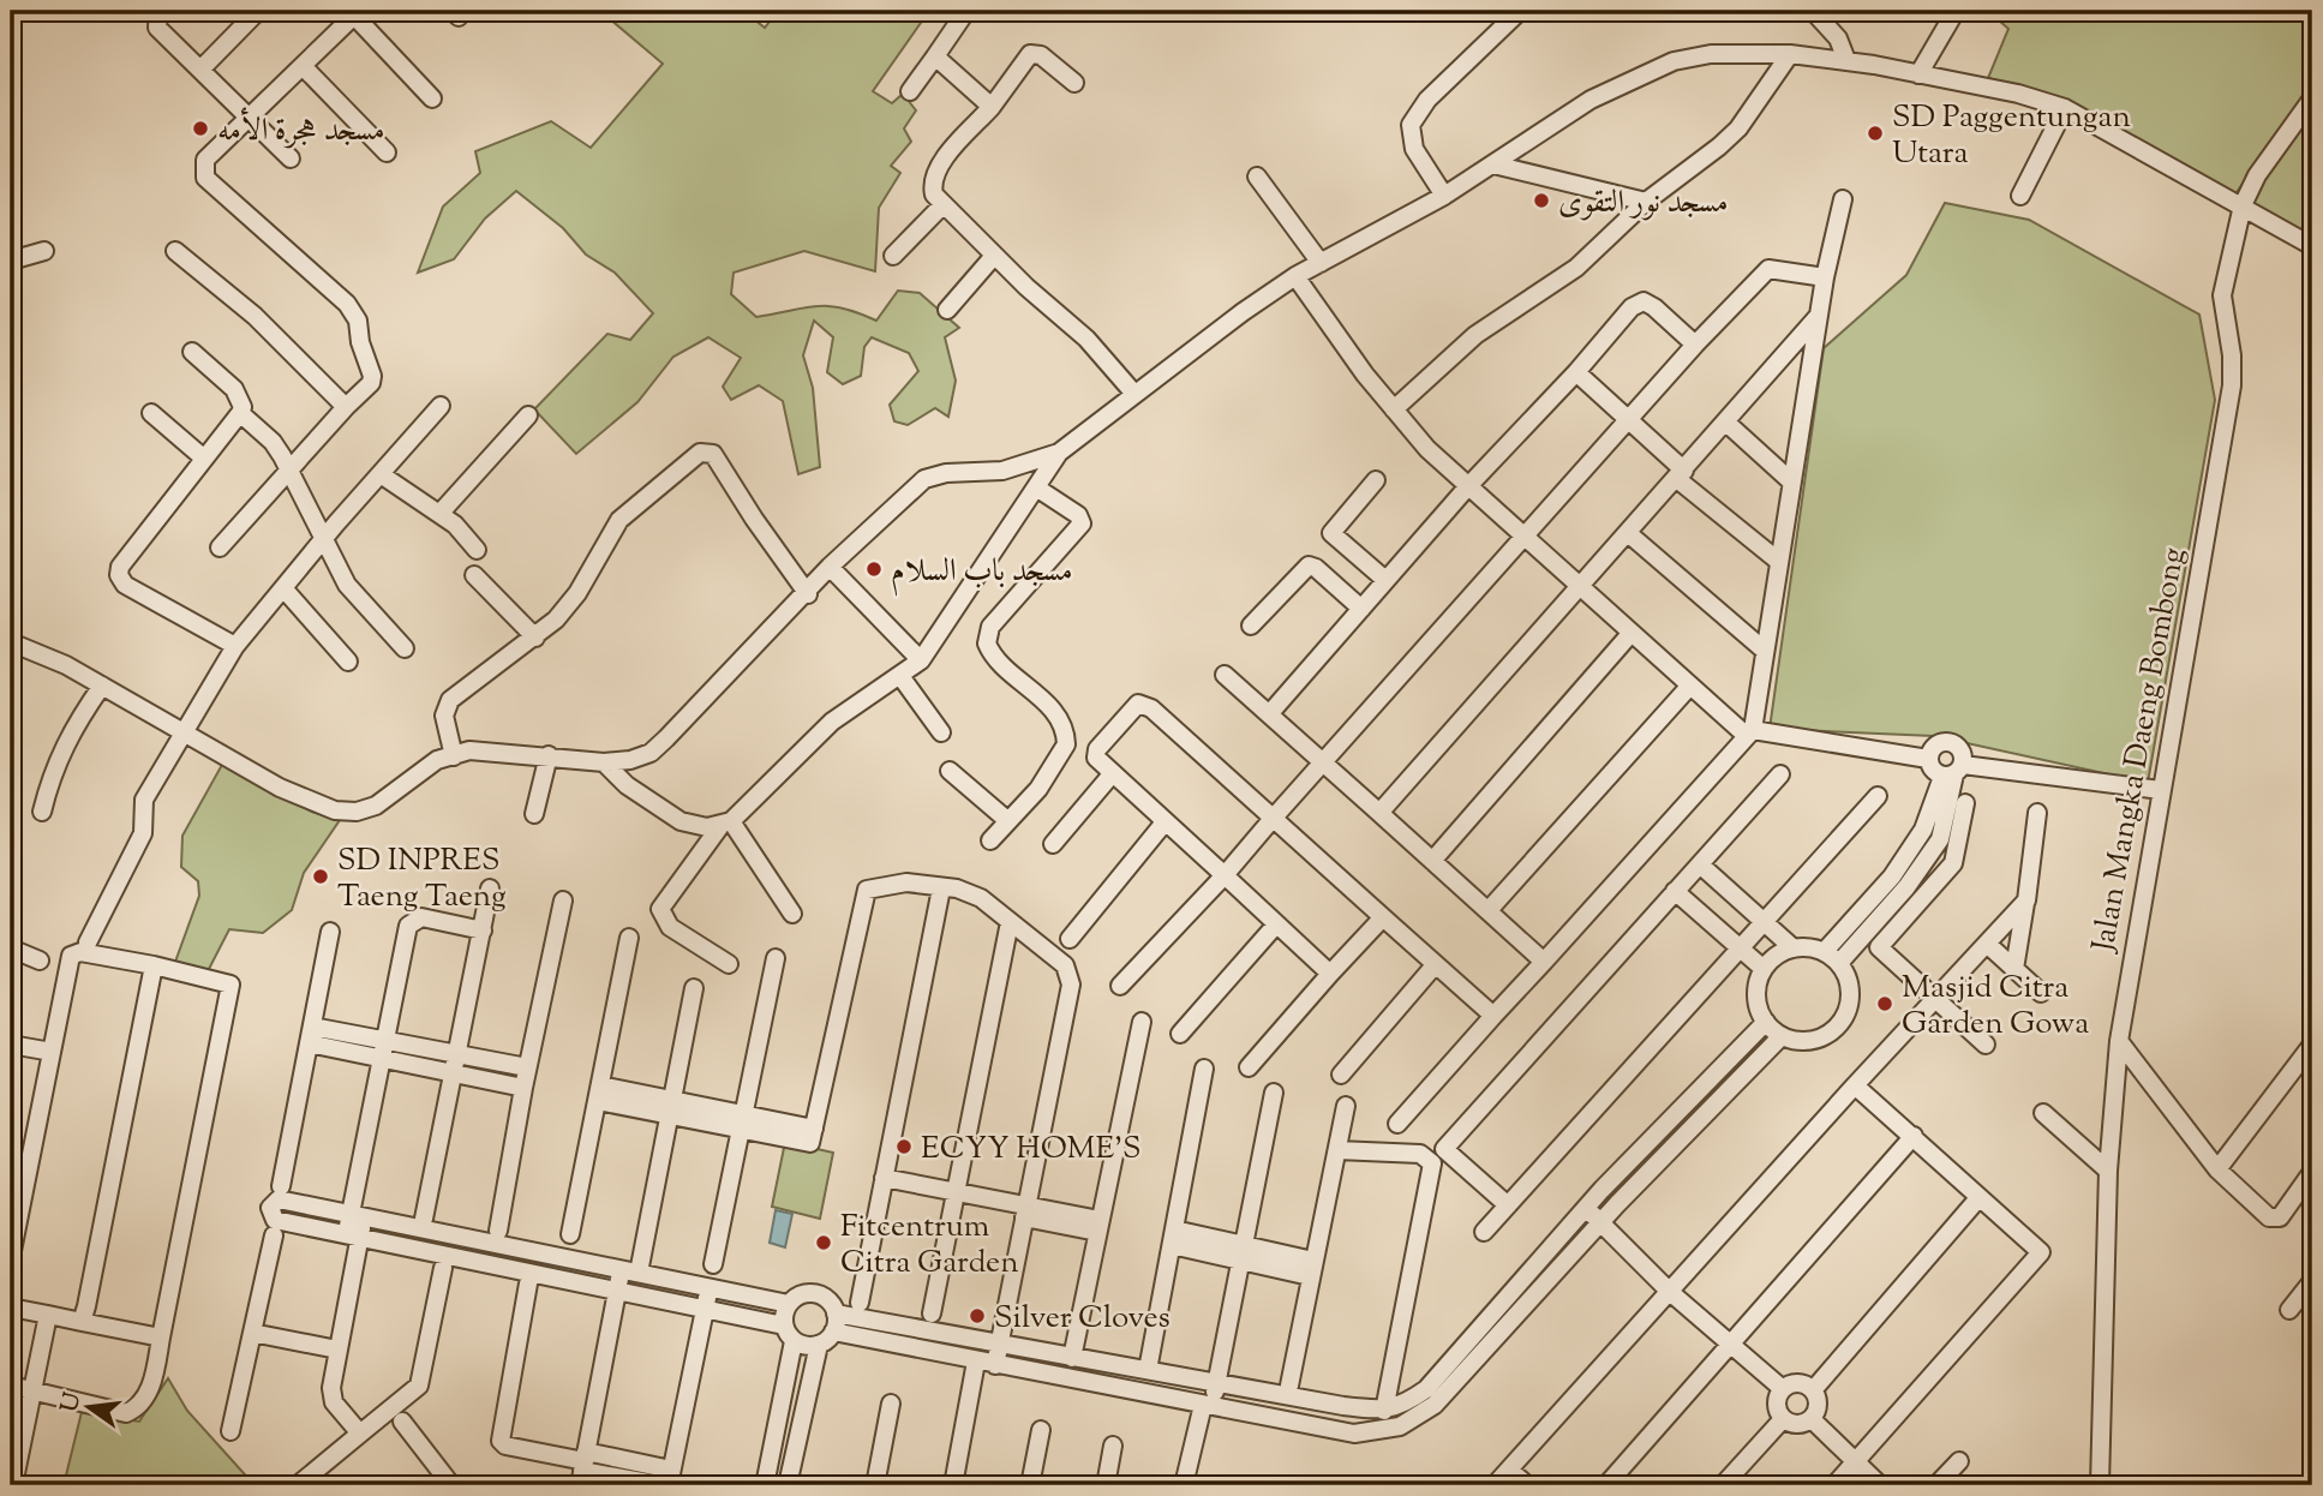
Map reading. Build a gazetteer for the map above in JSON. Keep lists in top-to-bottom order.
{
  "streets": {
    "street": ["Jalan Mangka Daeng Bombong"]
  },
  "places": [
    "مسجد هجرة الأمه",
    "SD Paggentungan Utara",
    "مسجد نور التقوى",
    "مسجد باب السلام",
    "SD INPRES Taeng Taeng",
    "Masjid Citra Garden Gowa",
    "ECYY HOME'S",
    "Fitcentrum Citra Garden",
    "Silver Cloves"
  ],
  "north": "left"
}
